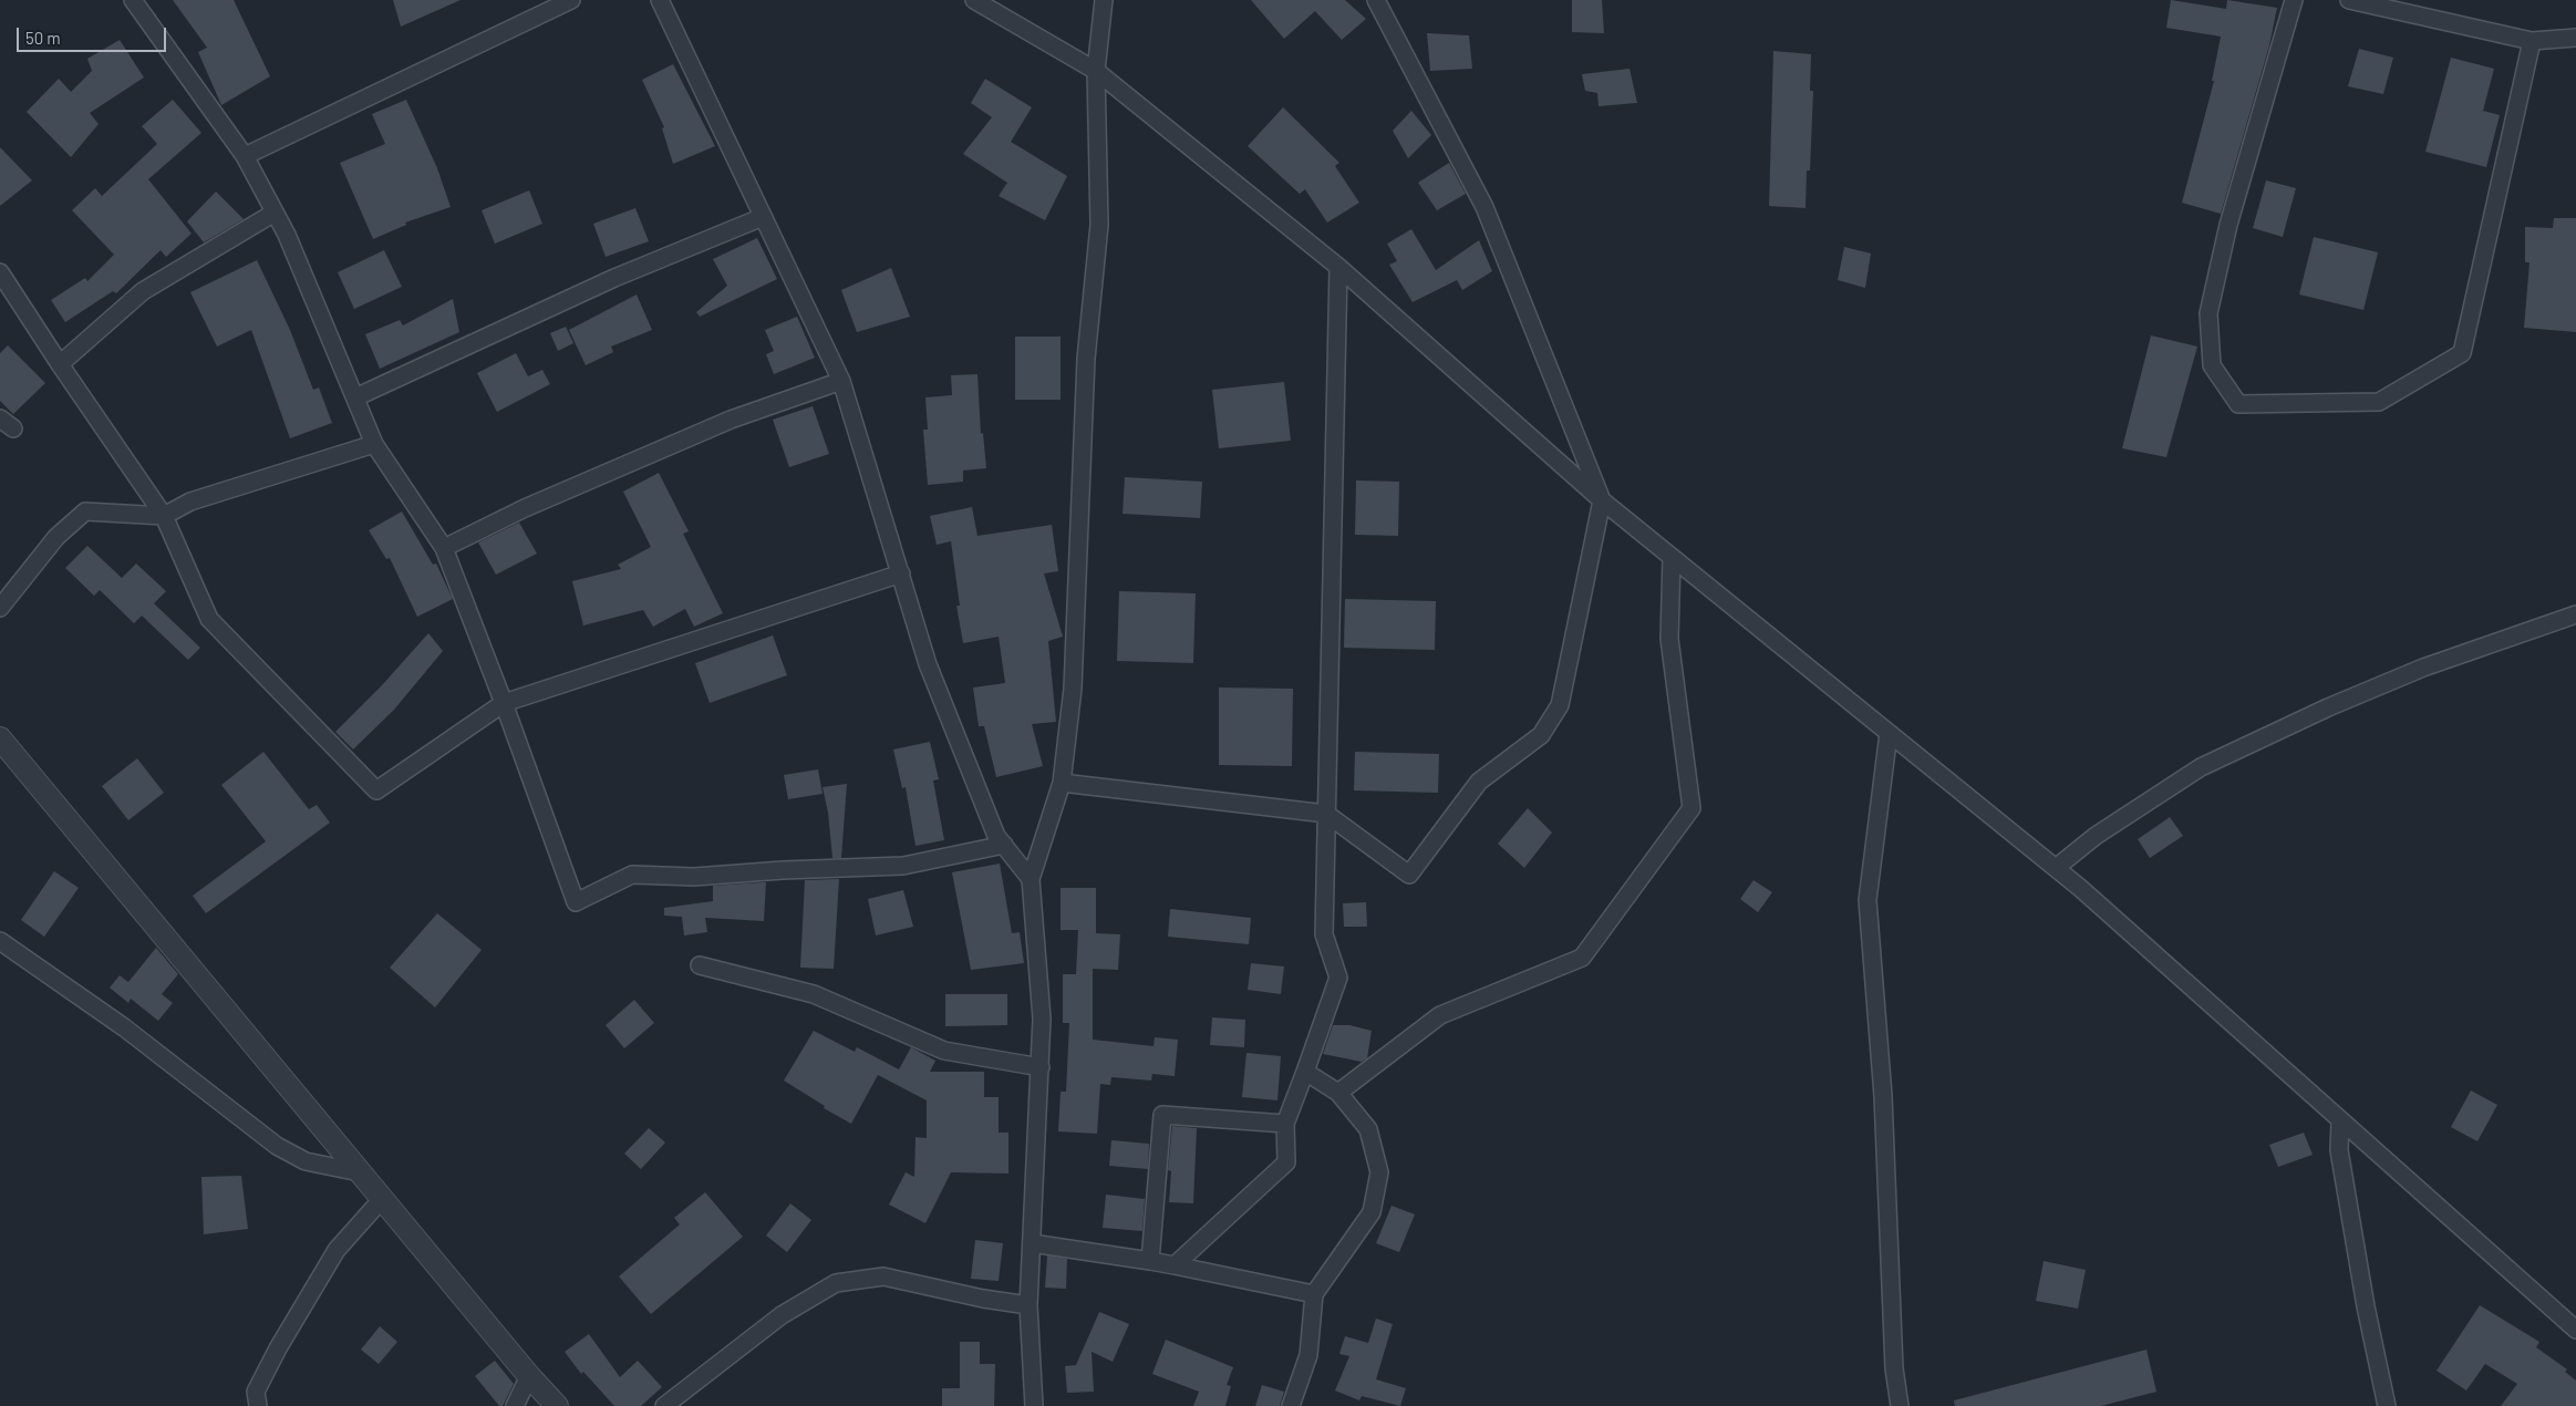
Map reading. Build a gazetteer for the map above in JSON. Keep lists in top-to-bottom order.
{
  "scale_bar": "50 m"
}
